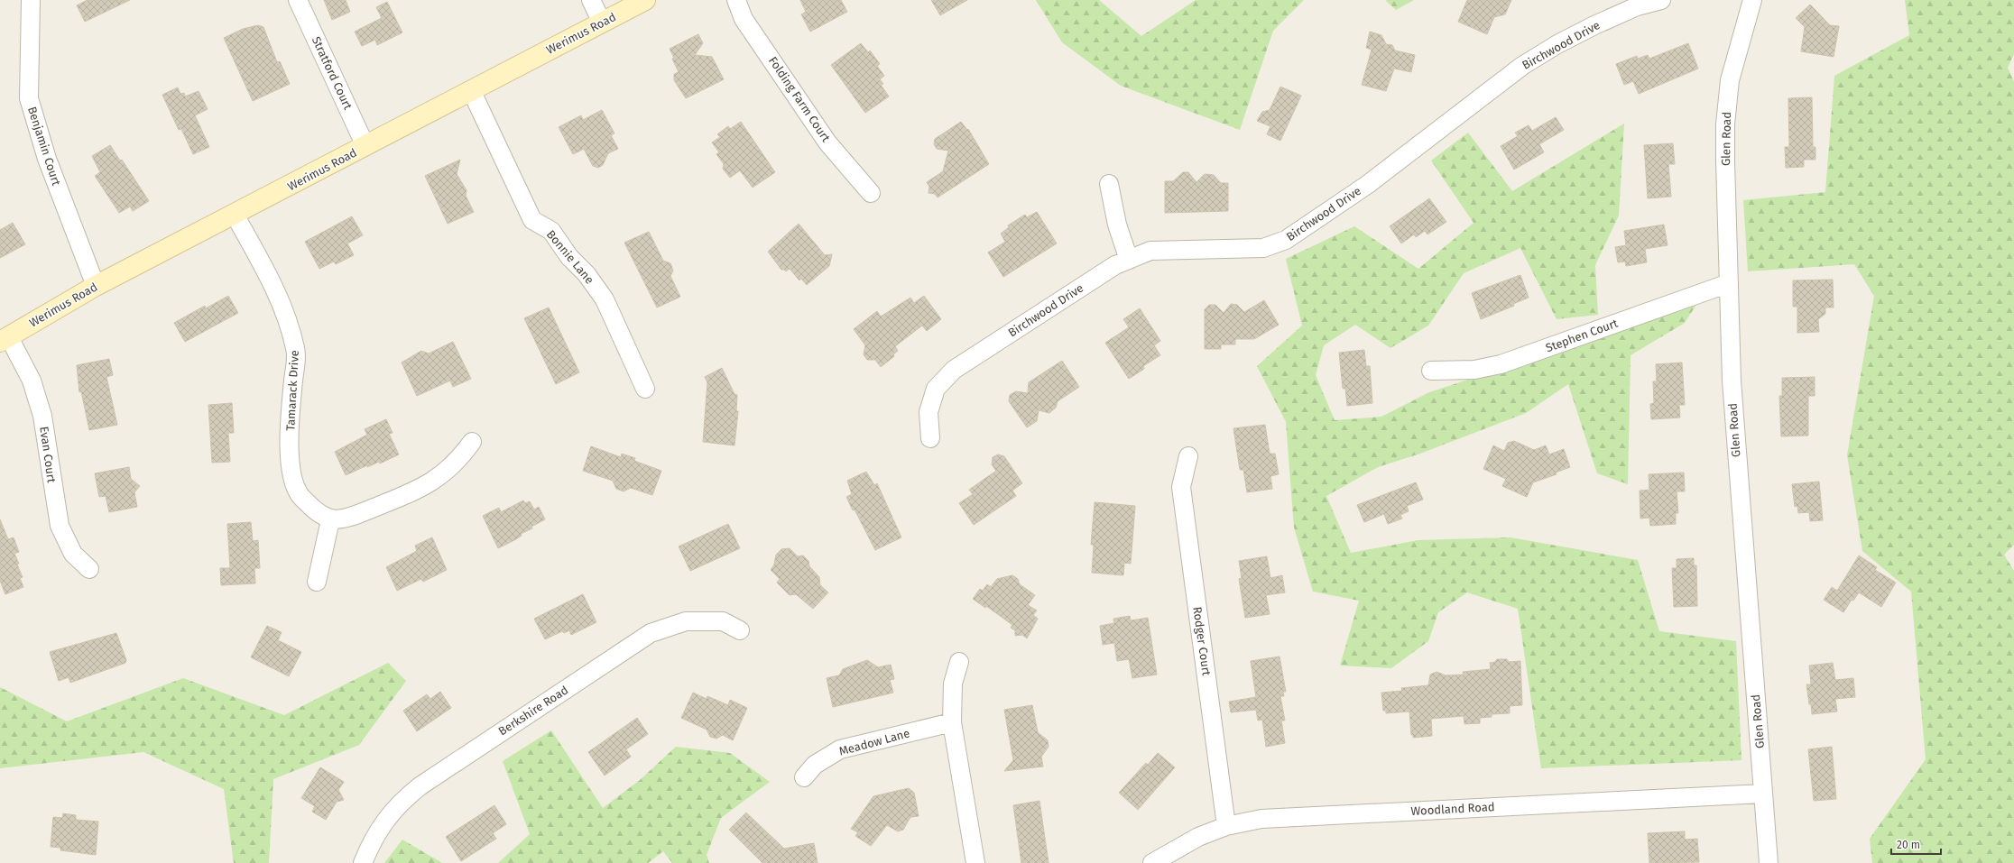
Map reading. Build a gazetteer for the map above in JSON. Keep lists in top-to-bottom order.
{
  "streets": {
    "main road": ["Werimus Road"],
    "street": [
      "Birchwood Drive",
      "Stratford Court",
      "Folding Farm Court",
      "Glen Road",
      "Benjamin Court",
      "Bonnie Lane",
      "Stephen Court",
      "Tamarack Drive",
      "Evan Court",
      "Rodger Court",
      "Berkshire Road",
      "Meadow Lane",
      "Woodland Road"
    ]
  },
  "crossings": [
    ["Werimus Road", "Stratford Court"],
    ["Werimus Road", "Benjamin Court"],
    ["Werimus Road", "Bonnie Lane"],
    ["Werimus Road", "Tamarack Drive"],
    ["Werimus Road", "Evan Court"],
    ["Glen Road", "Stephen Court"],
    ["Glen Road", "Woodland Road"],
    ["Rodger Court", "Woodland Road"]
  ],
  "scale_bar": "20 m"
}
